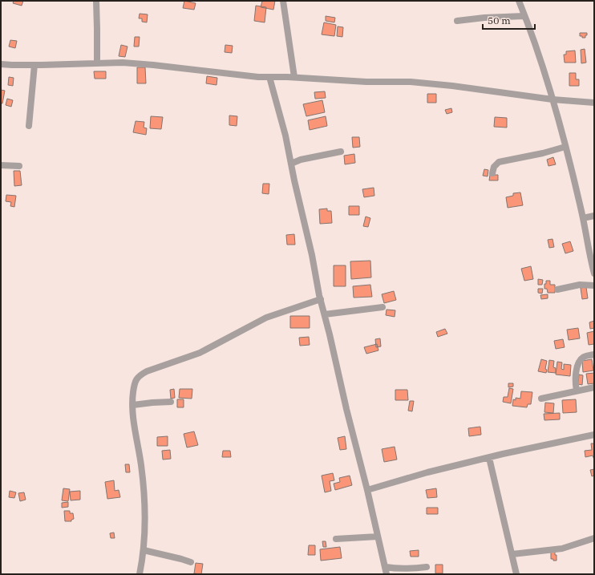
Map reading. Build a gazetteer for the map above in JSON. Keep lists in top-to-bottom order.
{
  "scale_bar": "50 m"
}
